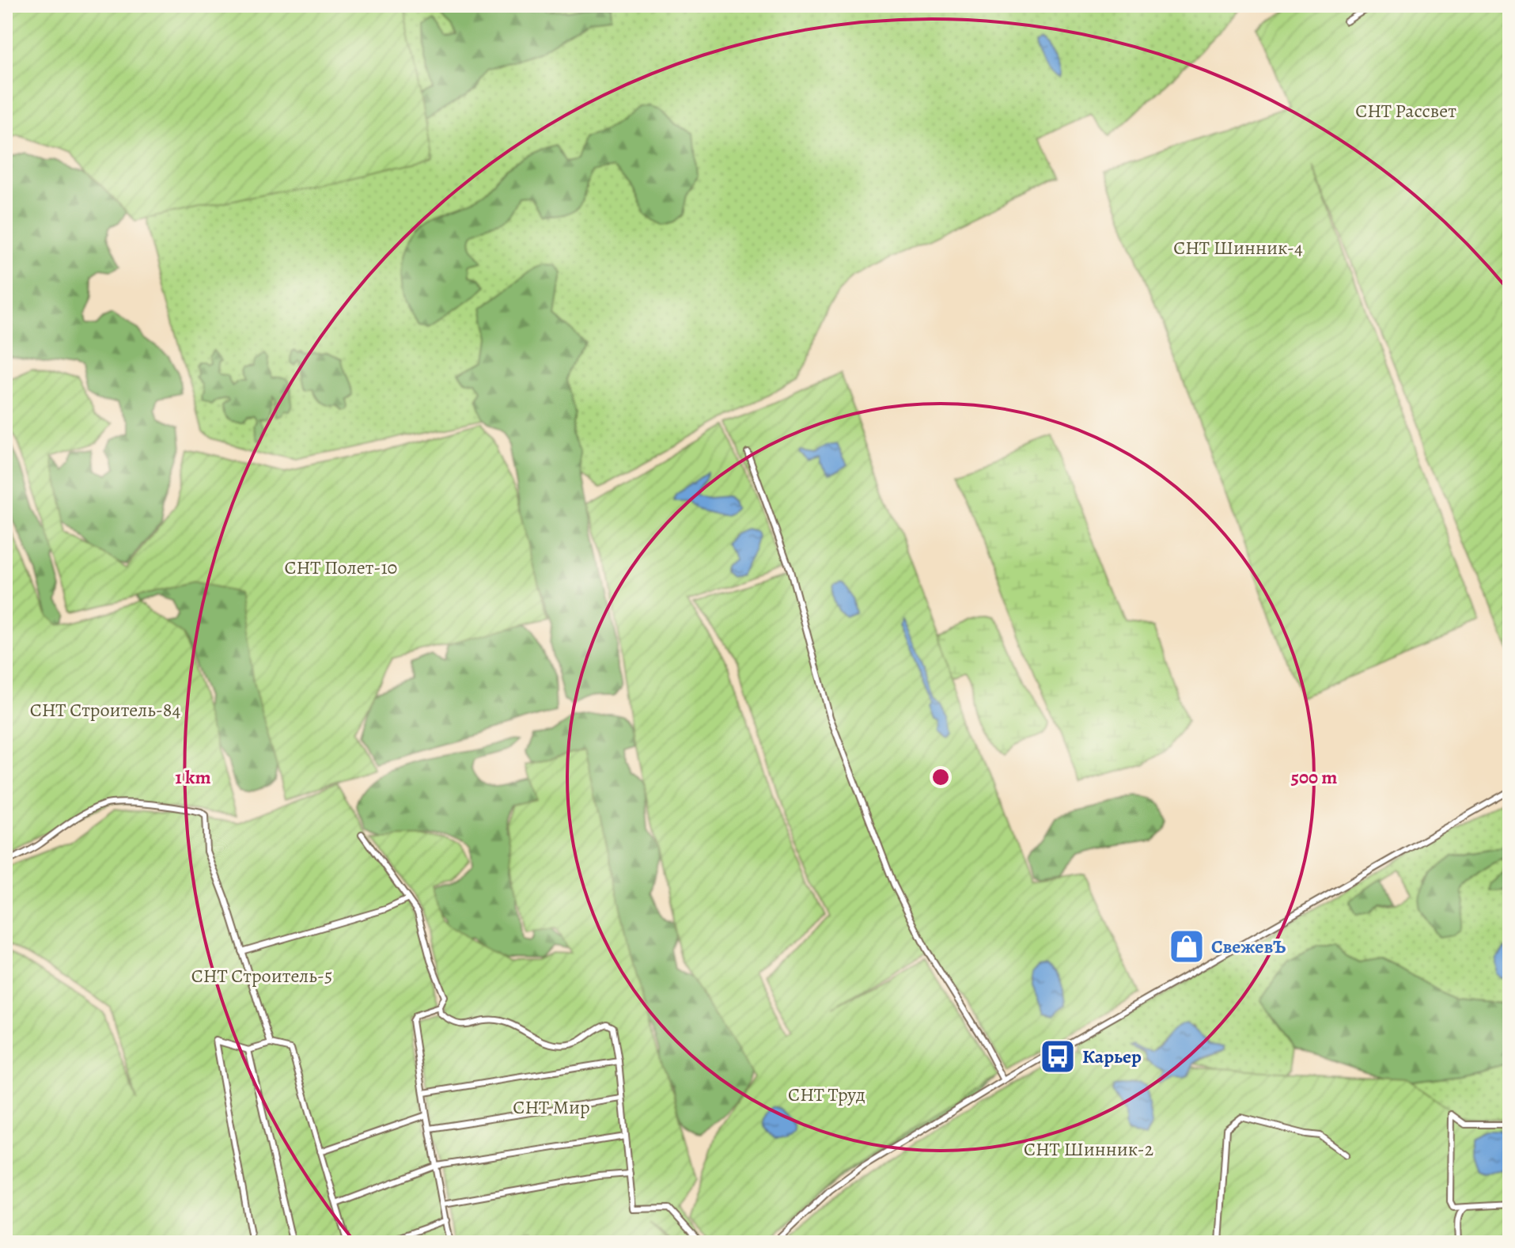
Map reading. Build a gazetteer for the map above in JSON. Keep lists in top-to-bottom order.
{
  "parks": [
    "СНТ Рассвет",
    "СНТ Шинник-4",
    "СНТ Полет-10",
    "СНТ Строитель-84",
    "СНТ Строитель-5",
    "СНТ Труд",
    "СНТ Мир",
    "СНТ Шинник-2"
  ],
  "places": {
    "shop": ["СвежевЪ"],
    "bus stop": ["Карьер"]
  },
  "rings": ["500 m", "1 km"]
}
